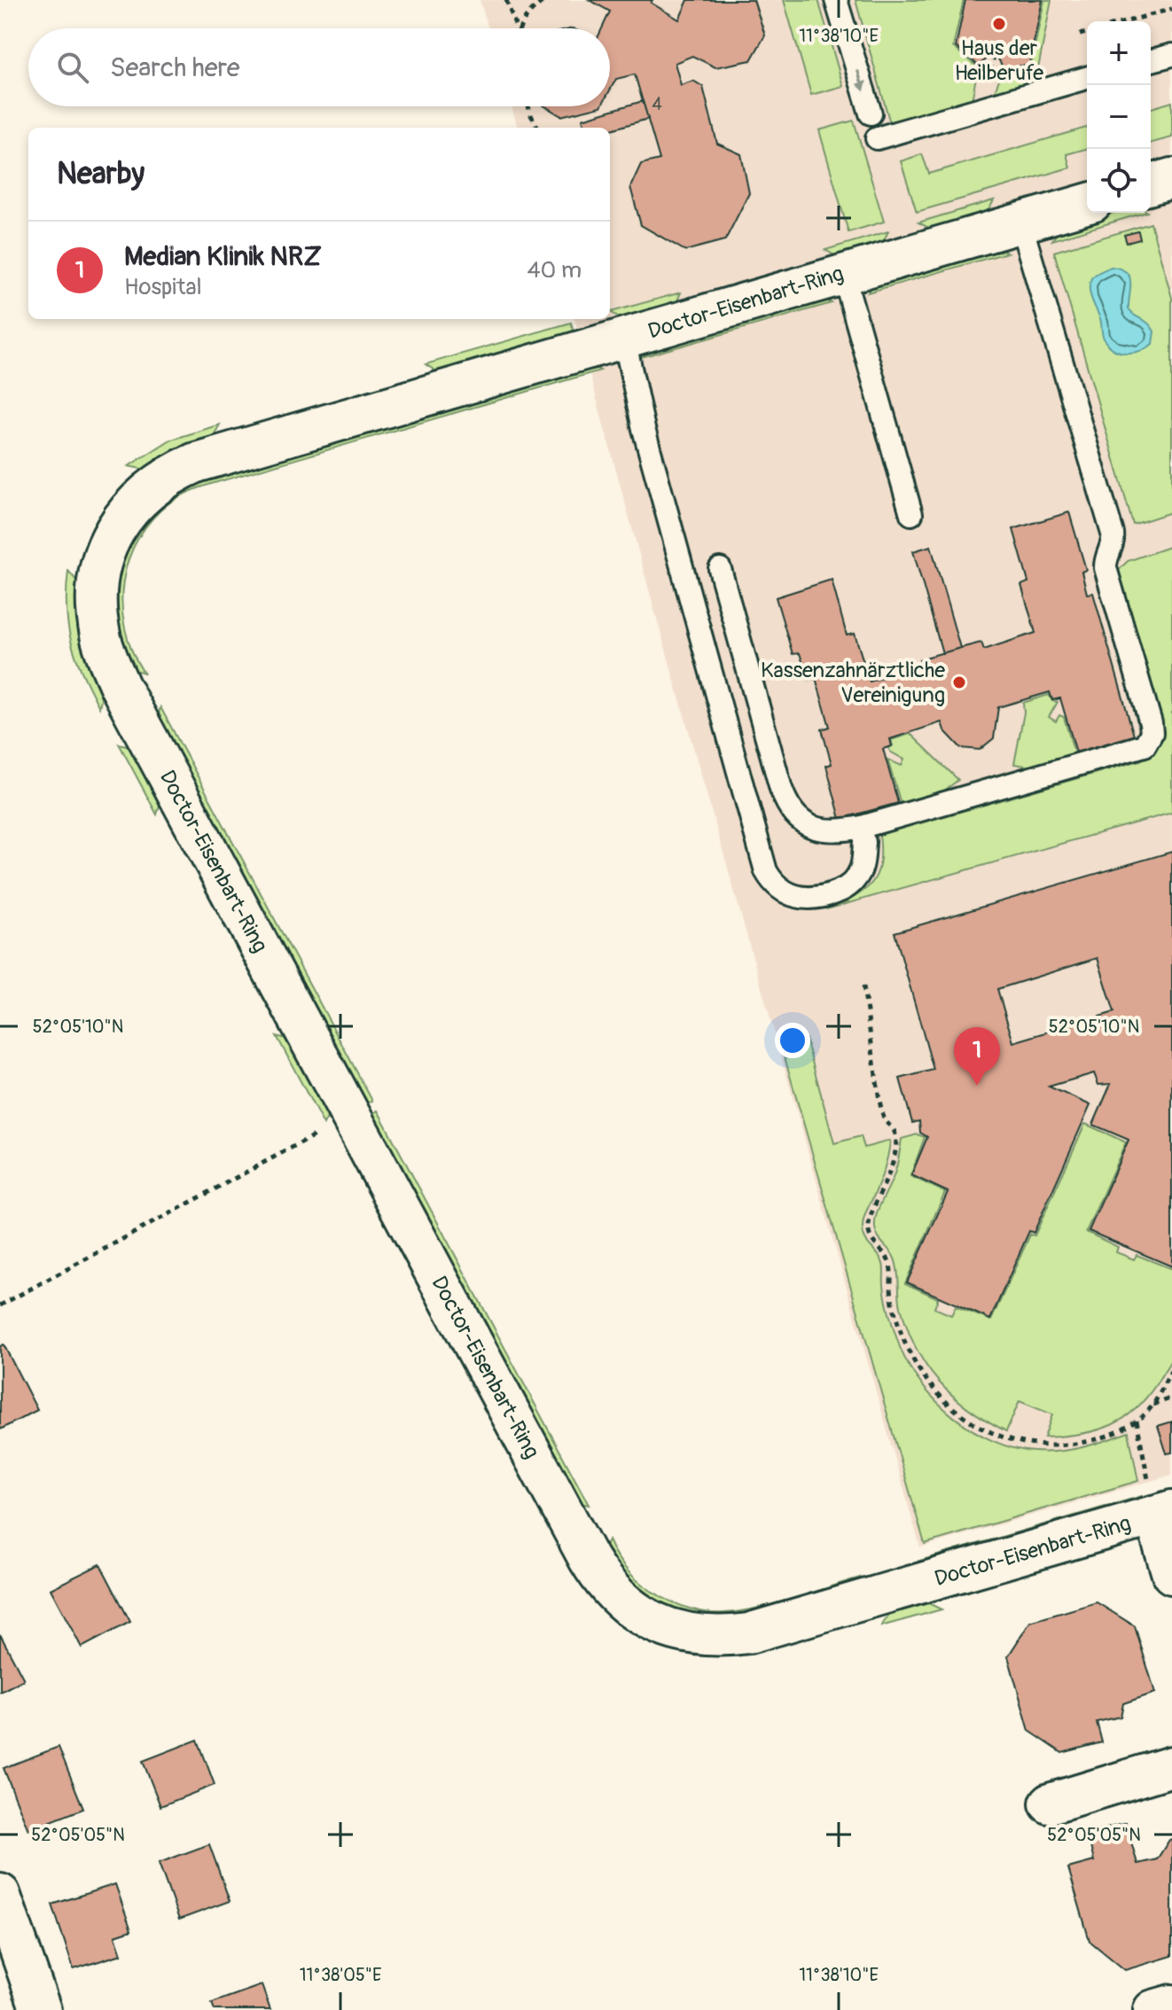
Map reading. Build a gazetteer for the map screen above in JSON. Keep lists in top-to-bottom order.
{
  "streets": {
    "street": ["Doctor-Eisenbart-Ring"]
  },
  "places": ["Haus der Heilberufe", "Kassenzahnärztliche Vereinigung"],
  "house_numbers": ["4"],
  "page": {
    "map_buttons": ["+", "−"],
    "search": "Search here",
    "heading": "Nearby",
    "list": [
      {
        "mark": "1",
        "name": "Median Klinik NRZ",
        "note": "Hospital",
        "value": "40 m"
      }
    ],
    "pins": "1"
  },
  "coordinates": [
    "11°38'10\"E",
    "52°05'10\"N",
    "52°05'05\"N",
    "11°38'05\"E"
  ]
}
